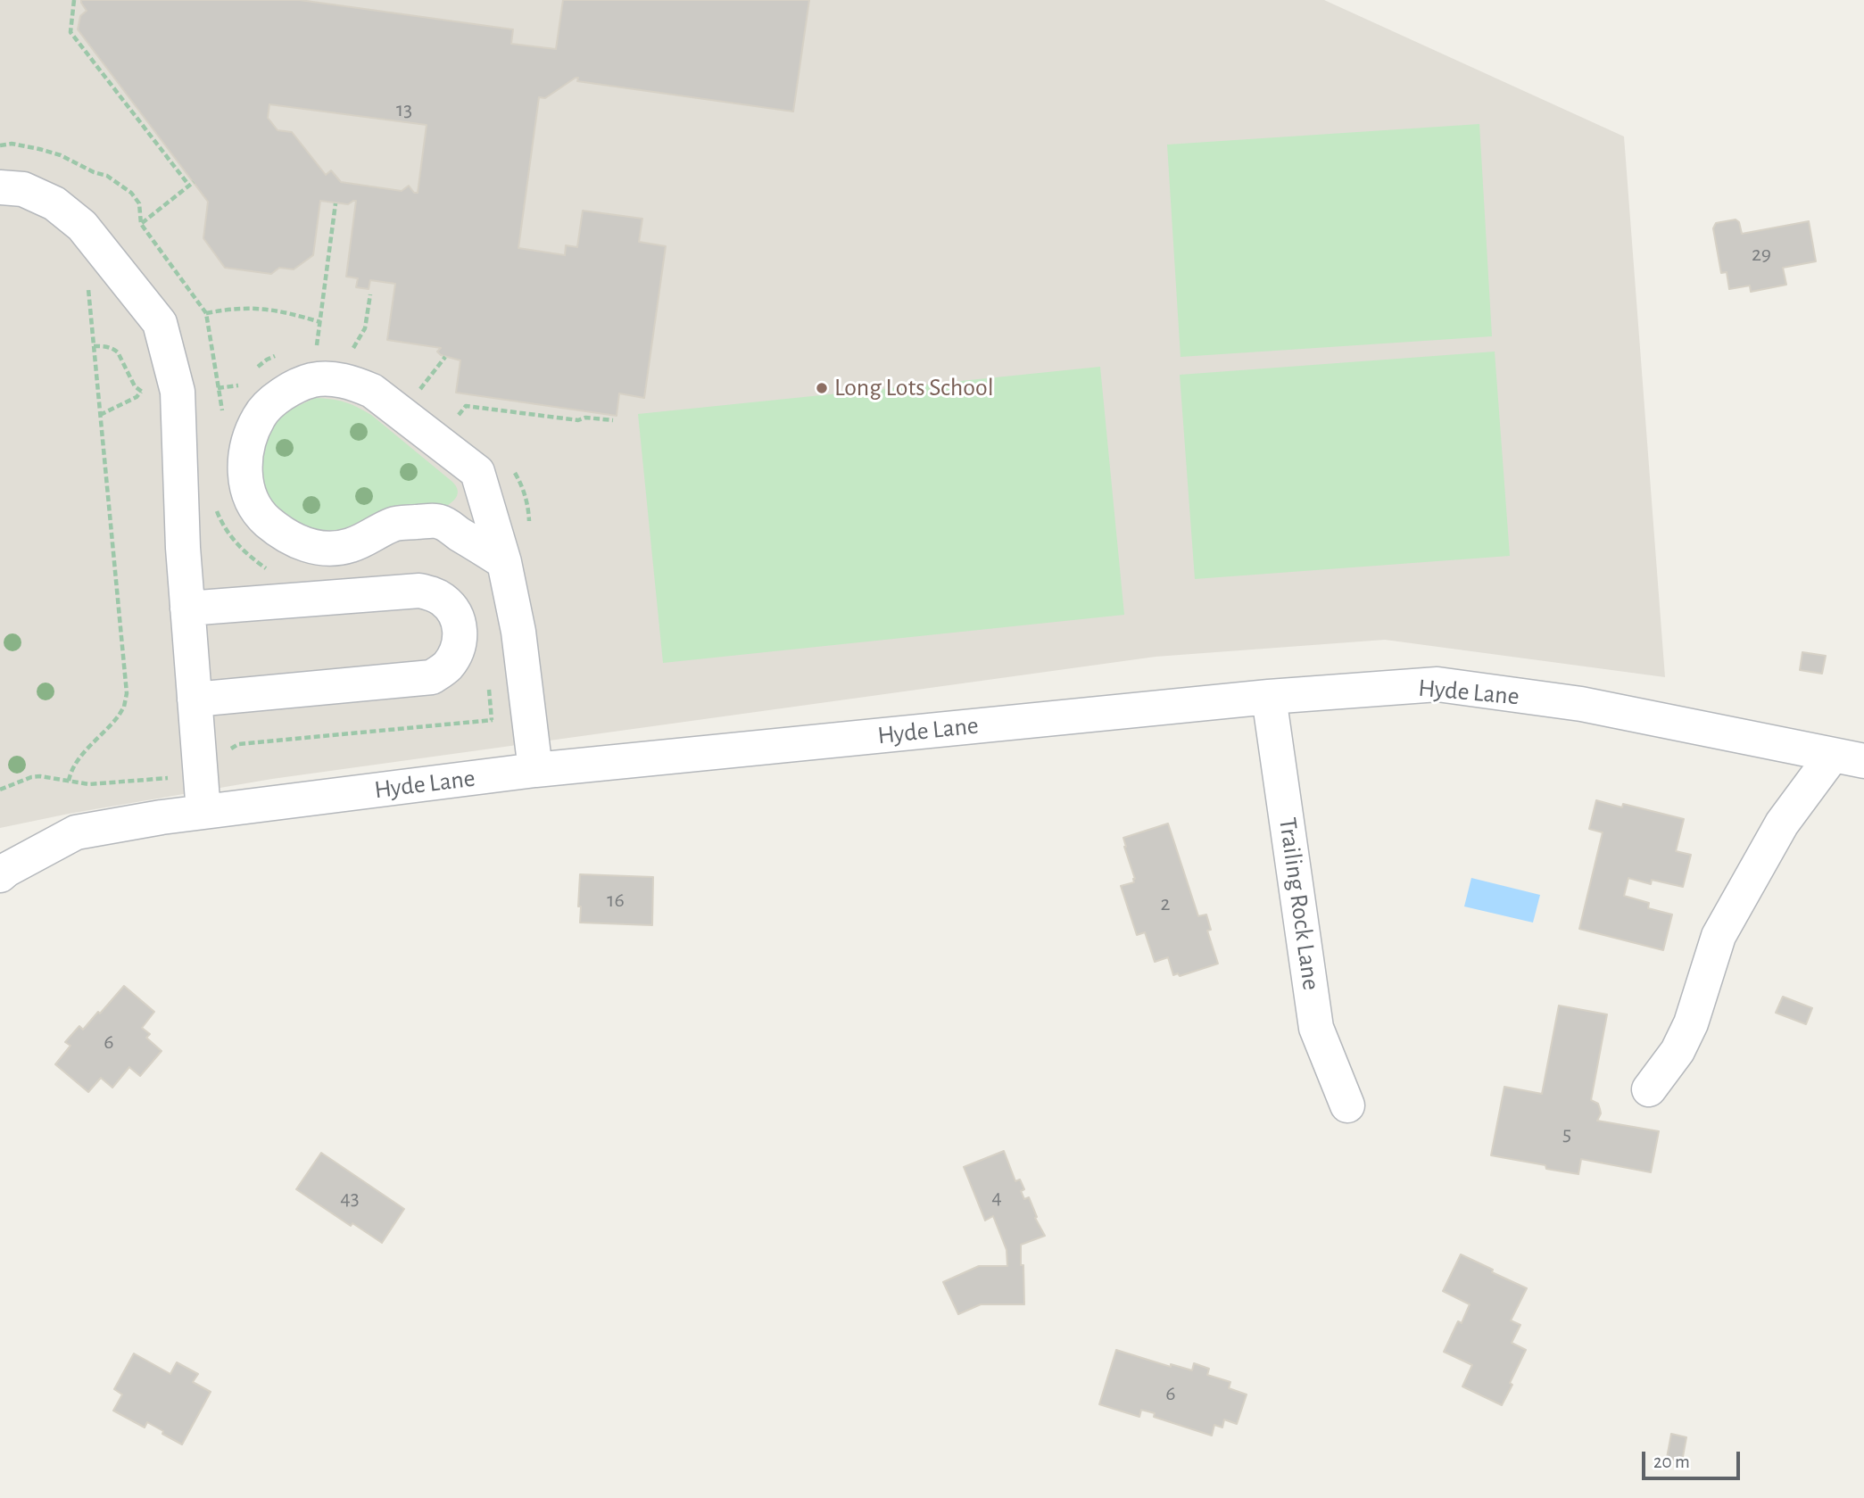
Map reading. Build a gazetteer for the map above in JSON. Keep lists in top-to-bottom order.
{
  "streets": {
    "street": ["Hyde Lane", "Trailing Rock Lane"]
  },
  "crossings": [
    ["Hyde Lane", "Trailing Rock Lane"]
  ],
  "places": ["Long Lots School"],
  "house_numbers": [
    "13",
    "29",
    "16",
    "2",
    "6",
    "5",
    "4",
    "43",
    "6"
  ],
  "scale_bar": "20 m"
}
